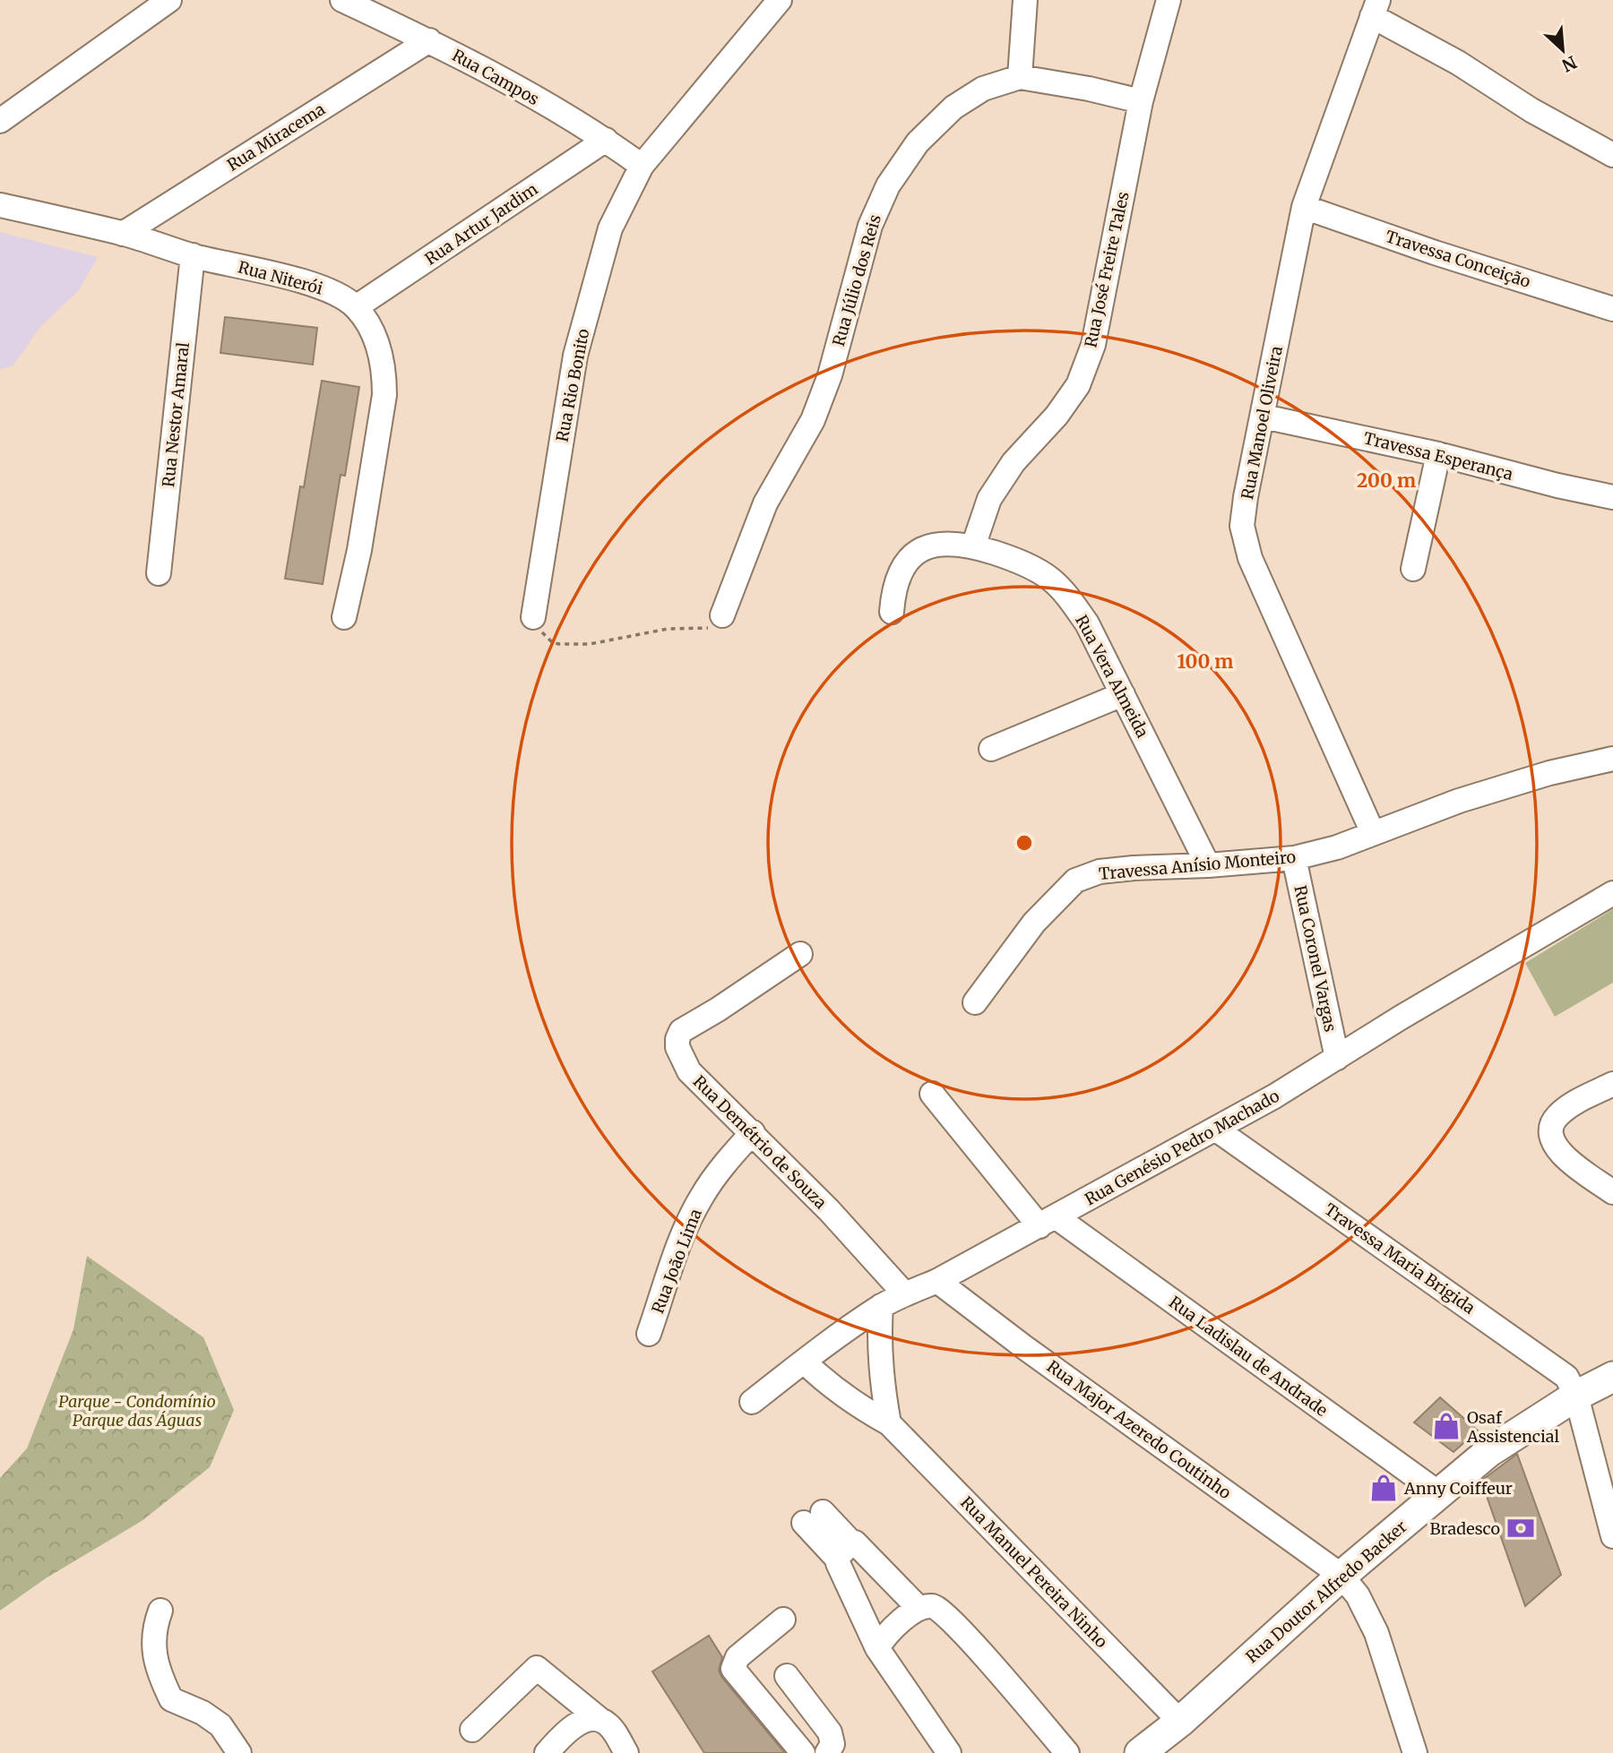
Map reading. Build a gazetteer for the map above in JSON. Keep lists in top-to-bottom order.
{
  "streets": {
    "main road": ["Rua Doutor Alfredo Backer"],
    "street": [
      "Rua Campos",
      "Rua Miracema",
      "Rua Artur Jardim",
      "Travessa Conceição",
      "Rua José Freire Tales",
      "Rua Niterói",
      "Rua Júlio dos Reis",
      "Rua Rio Bonito",
      "Rua Nestor Amaral",
      "Rua Manoel Oliveira",
      "Travessa Esperança",
      "Rua Vera Almeida",
      "Travessa Anísio Monteiro",
      "Rua Coronel Vargas",
      "Rua Demétrio de Souza",
      "Rua Genésio Pedro Machado",
      "Travessa Maria Brigida",
      "Rua João Lima",
      "Rua Ladislau de Andrade",
      "Rua Major Azeredo Coutinho",
      "Rua Manuel Pereira Ninho"
    ]
  },
  "crossings": [
    ["Rua Campos", "Rua Miracema"],
    ["Rua Campos", "Rua Artur Jardim"],
    ["Rua Campos", "Rua Rio Bonito"],
    ["Rua Miracema", "Rua Niterói"],
    ["Rua Artur Jardim", "Rua Niterói"],
    ["Travessa Conceição", "Rua Manoel Oliveira"],
    ["Rua José Freire Tales", "Rua Júlio dos Reis"],
    ["Rua José Freire Tales", "Rua Vera Almeida"],
    ["Rua Niterói", "Rua Nestor Amaral"],
    ["Rua Manoel Oliveira", "Travessa Esperança"],
    ["Rua Manoel Oliveira", "Travessa Anísio Monteiro"],
    ["Rua Vera Almeida", "Travessa Anísio Monteiro"],
    ["Travessa Anísio Monteiro", "Rua Coronel Vargas"],
    ["Rua Coronel Vargas", "Rua Genésio Pedro Machado"],
    ["Rua Demétrio de Souza", "Rua Genésio Pedro Machado"],
    ["Rua Demétrio de Souza", "Rua João Lima"],
    ["Rua Genésio Pedro Machado", "Travessa Maria Brigida"],
    ["Rua Genésio Pedro Machado", "Rua Ladislau de Andrade"],
    ["Rua Genésio Pedro Machado", "Rua Major Azeredo Coutinho"],
    ["Rua Genésio Pedro Machado", "Rua Manuel Pereira Ninho"],
    ["Travessa Maria Brigida", "Rua Doutor Alfredo Backer"],
    ["Rua Ladislau de Andrade", "Rua Doutor Alfredo Backer"],
    ["Rua Major Azeredo Coutinho", "Rua Doutor Alfredo Backer"],
    ["Rua Manuel Pereira Ninho", "Rua Doutor Alfredo Backer"]
  ],
  "parks": ["Parque - Condomínio Parque das Águas"],
  "places": {
    "shop": ["Osaf Assistencial", "Anny Coiffeur"],
    "bank": ["Bradesco"]
  },
  "north": "bottom right",
  "rings": ["200 m", "100 m"]
}
